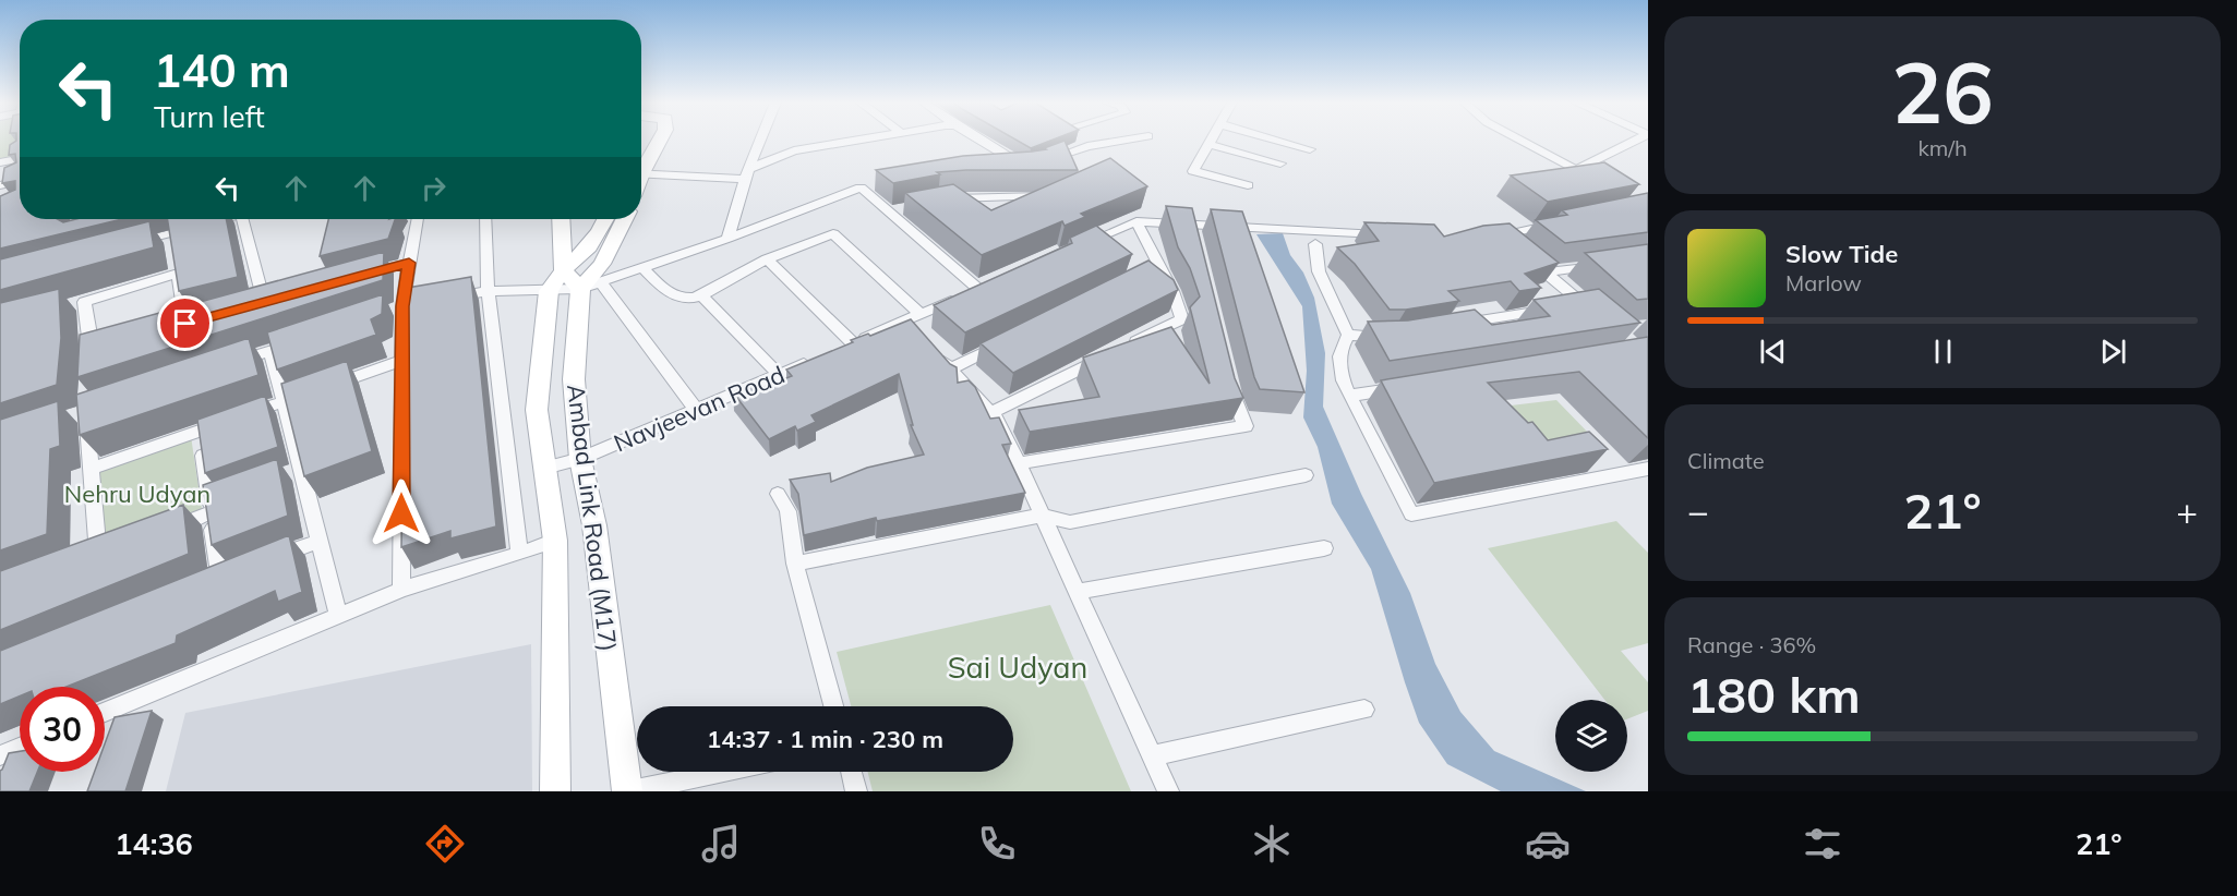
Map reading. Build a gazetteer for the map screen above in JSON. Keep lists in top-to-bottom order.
{
  "streets": {
    "main road": ["Ambad Link Road (M17)"],
    "street": ["Navjeevan Road"]
  },
  "crossings": [
    ["Navjeevan Road", "Ambad Link Road (M17)"]
  ],
  "parks": ["Nehru Udyan", "Sai Udyan"],
  "page": {
    "tile": [
      ["26", "km/h"],
      "Climate",
      ["Range · 36%", "180 km"]
    ],
    "turn": ["140 m", "Turn left"],
    "song": ["Slow Tide", "Marlow"],
    "heat": ["−", "21°", "+"],
    "limit": "30",
    "trip": "14:37 · 1 min · 230 m",
    "tabs": ["14:36", "21°"]
  }
}
